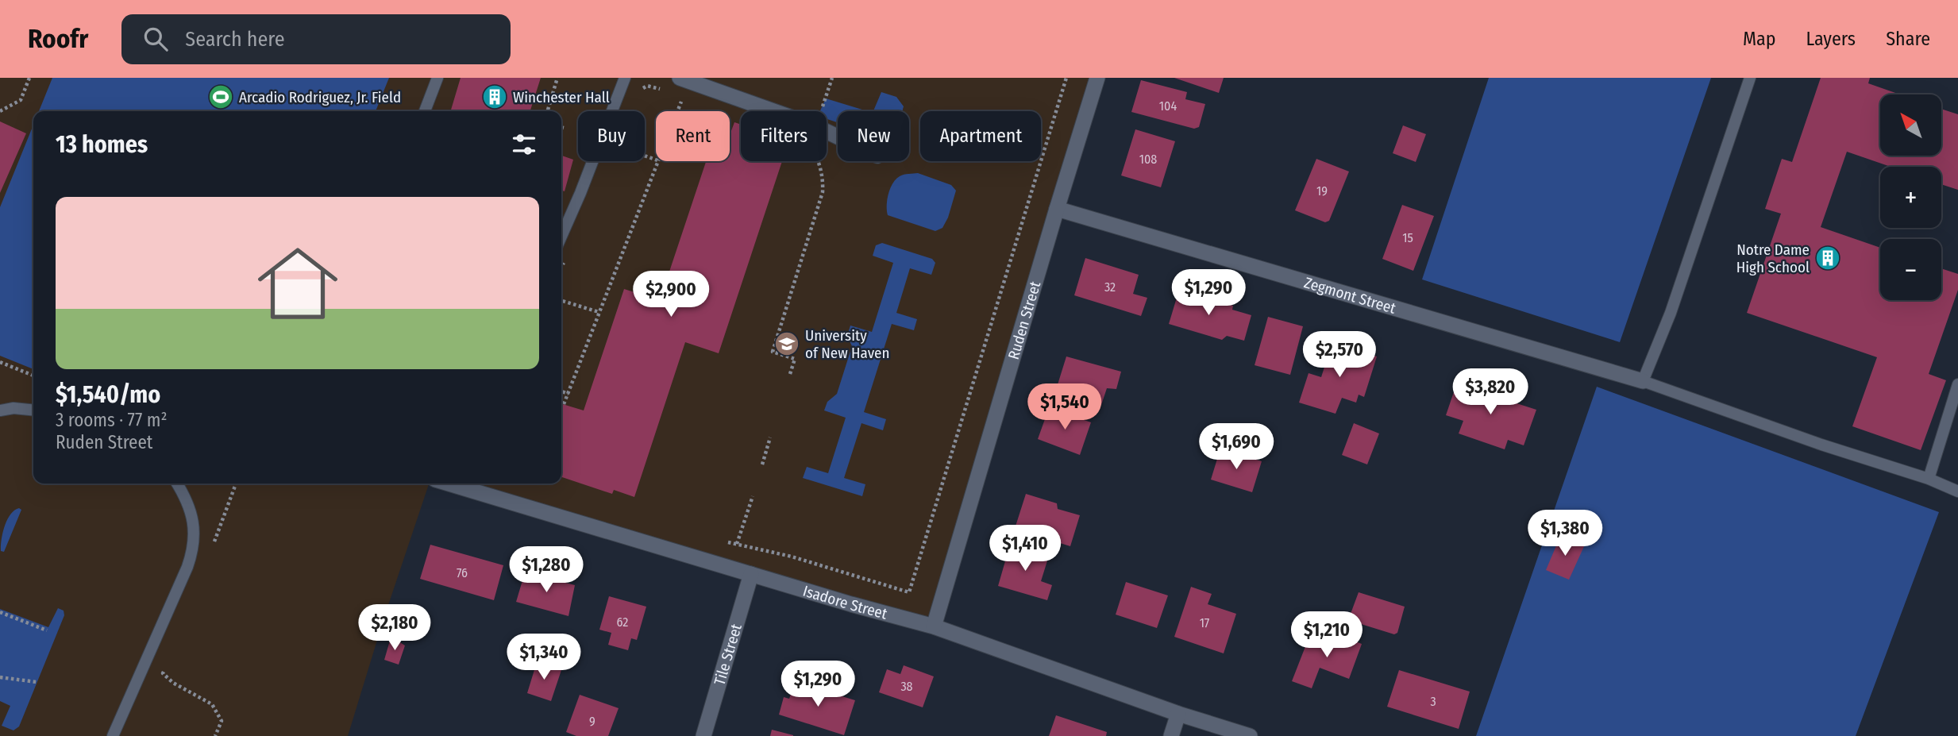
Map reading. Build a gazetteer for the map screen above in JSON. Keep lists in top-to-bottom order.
{
  "streets": {
    "street": [
      "Zegmont Street",
      "Ruden Street",
      "Isadore Street",
      "Tile Street"
    ]
  },
  "crossings": [
    ["Zegmont Street", "Ruden Street"],
    ["Ruden Street", "Isadore Street"],
    ["Isadore Street", "Tile Street"]
  ],
  "places": {
    "sports": ["Arcadio Rodriguez, Jr. Field"],
    "building": ["Winchester Hall", "Notre Dame High School"],
    "school or university": ["University of New Haven"]
  },
  "house_numbers": [
    "104",
    "108",
    "19",
    "15",
    "32",
    "76",
    "62",
    "17",
    "38",
    "3",
    "9"
  ],
  "north": "top left",
  "page": {
    "header": "Roofr",
    "search": "Search here",
    "nav": ["Map", "Layers", "Share"],
    "map_buttons": ["+", "−"],
    "chip": [
      "Buy",
      "Rent",
      "Filters",
      "New",
      "Apartment"
    ],
    "heading": "13 homes",
    "list": [
      {
        "name": "$1,540/mo",
        "note": "3 rooms · 77 m² · Ruden Street"
      }
    ],
    "price": [
      "$1,290",
      "$2,900",
      "$2,570",
      "$3,820",
      "$1,540",
      "$1,690",
      "$1,380",
      "$1,410",
      "$1,280",
      "$2,180",
      "$1,210",
      "$1,340",
      "$1,290"
    ]
  }
}
